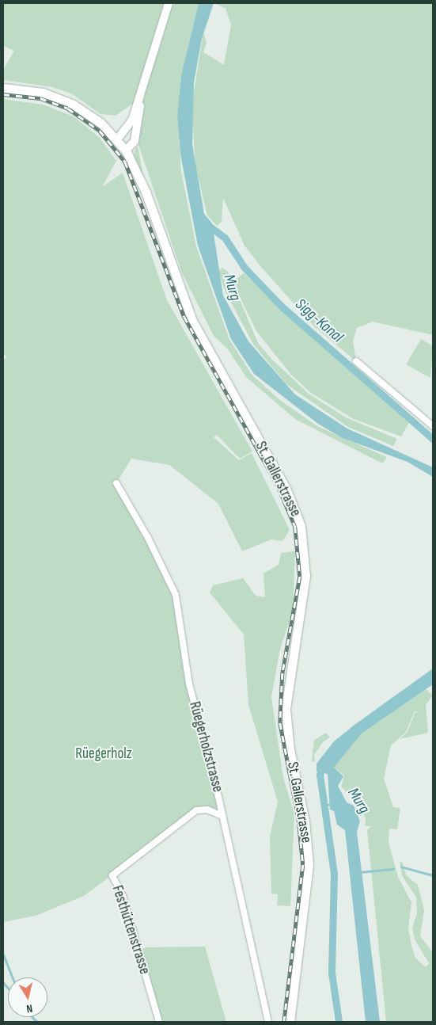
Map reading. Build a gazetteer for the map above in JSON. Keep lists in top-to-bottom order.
{
  "streets": {
    "main road": ["St. Gallerstrasse"],
    "street": ["Rüegerholzstrasse", "Festhüttenstrasse"]
  },
  "crossings": [
    ["Rüegerholzstrasse", "Festhüttenstrasse"]
  ],
  "water": ["Murg", "Sigg-Kanal"],
  "parks": ["Rüegerholz"],
  "north": "bottom"
}
